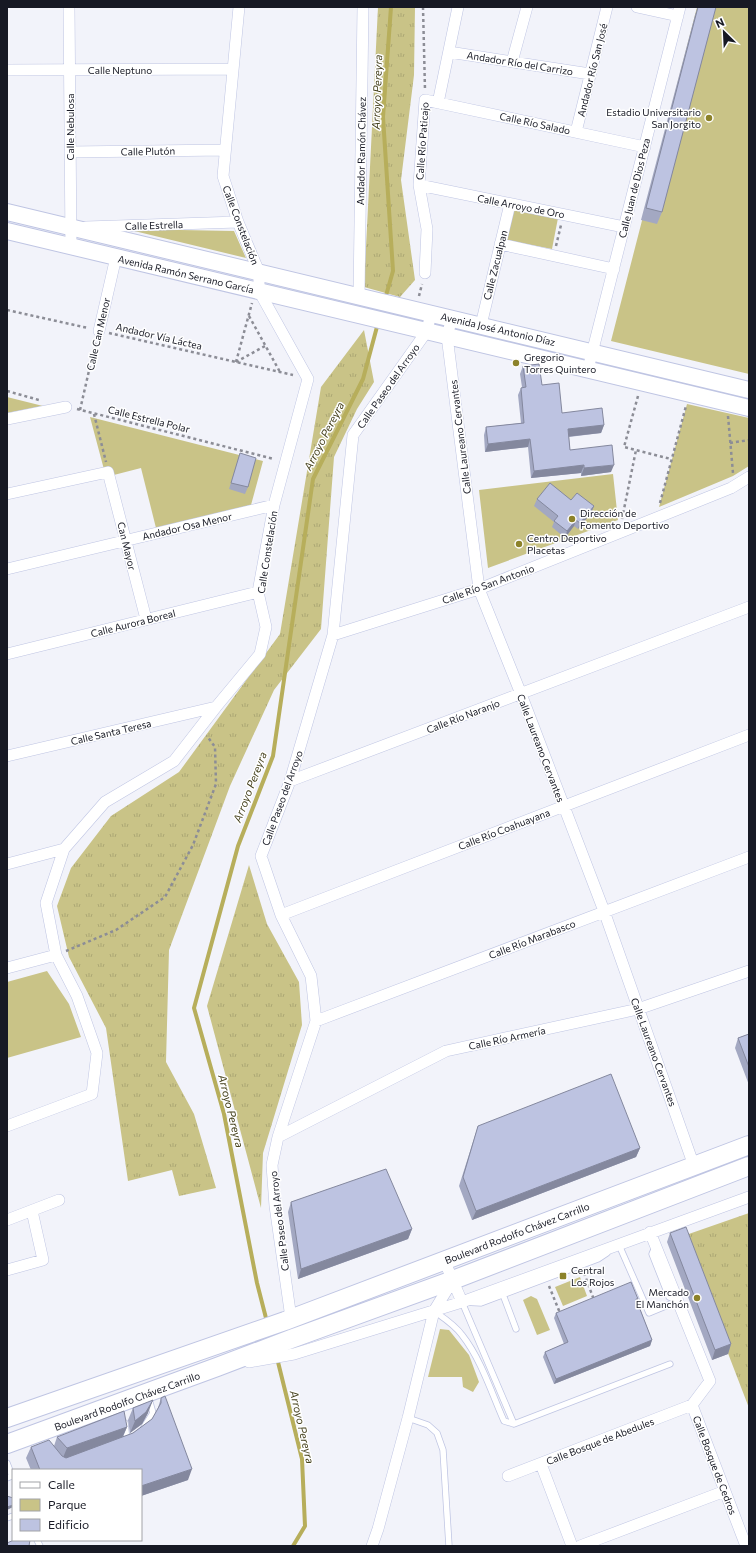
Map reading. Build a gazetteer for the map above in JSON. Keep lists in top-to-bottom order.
{
  "streets": {
    "main road": ["Boulevard Rodolfo Chávez Carrillo"],
    "street": [
      "Andador Río del Carrizo",
      "Calle Neptuno",
      "Andador Río San José",
      "Calle Río Salado",
      "Calle Nebulosa",
      "Calle Río Paticajo",
      "Calle Plutón",
      "Andador Ramón Chávez",
      "Calle Juan de Dios Peza",
      "Calle Arroyo de Oro",
      "Calle Estrella",
      "Calle Constelación",
      "Calle Zacualpan",
      "Avenida Ramón Serrano García",
      "Avenida José Antonio Díaz",
      "Calle Can Menor",
      "Calle Paseo del Arroyo",
      "Calle Laureano Cervantes",
      "Andador Osa Menor",
      "Can Mayor",
      "Calle Río San Antonio",
      "Calle Aurora Boreal",
      "Calle Río Naranjo",
      "Calle Santa Teresa",
      "Calle Río Coahuayana",
      "Calle Río Marabasco",
      "Calle Río Armería",
      "Calle Bosque de Abedules",
      "Calle Bosque de Cedros"
    ],
    "path": ["Andador Vía Láctea", "Calle Estrella Polar"]
  },
  "crossings": [
    ["Andador Río del Carrizo", "Andador Río San José"],
    ["Calle Neptuno", "Calle Nebulosa"],
    ["Calle Neptuno", "Calle Constelación"],
    ["Andador Río San José", "Calle Río Salado"],
    ["Calle Río Salado", "Calle Río Paticajo"],
    ["Calle Río Salado", "Calle Juan de Dios Peza"],
    ["Calle Nebulosa", "Calle Plutón"],
    ["Calle Nebulosa", "Calle Estrella"],
    ["Calle Nebulosa", "Avenida Ramón Serrano García"],
    ["Calle Río Paticajo", "Calle Arroyo de Oro"],
    ["Calle Plutón", "Calle Constelación"],
    ["Andador Ramón Chávez", "Avenida Ramón Serrano García"],
    ["Andador Ramón Chávez", "Avenida José Antonio Díaz"],
    ["Calle Juan de Dios Peza", "Calle Arroyo de Oro"],
    ["Calle Juan de Dios Peza", "Avenida José Antonio Díaz"],
    ["Calle Arroyo de Oro", "Calle Zacualpan"],
    ["Calle Estrella", "Calle Constelación"],
    ["Calle Estrella", "Avenida Ramón Serrano García"],
    ["Calle Constelación", "Avenida Ramón Serrano García"],
    ["Calle Constelación", "Andador Vía Láctea"],
    ["Calle Constelación", "Calle Estrella Polar"],
    ["Calle Constelación", "Andador Osa Menor"],
    ["Calle Constelación", "Calle Aurora Boreal"],
    ["Calle Constelación", "Calle Santa Teresa"],
    ["Calle Zacualpan", "Avenida José Antonio Díaz"],
    ["Avenida Ramón Serrano García", "Avenida José Antonio Díaz"],
    ["Avenida Ramón Serrano García", "Calle Can Menor"],
    ["Avenida José Antonio Díaz", "Calle Paseo del Arroyo"],
    ["Avenida José Antonio Díaz", "Calle Laureano Cervantes"],
    ["Calle Can Menor", "Andador Vía Láctea"],
    ["Calle Can Menor", "Calle Estrella Polar"],
    ["Calle Paseo del Arroyo", "Calle Río San Antonio"],
    ["Calle Paseo del Arroyo", "Calle Río Naranjo"],
    ["Calle Paseo del Arroyo", "Calle Río Coahuayana"],
    ["Calle Paseo del Arroyo", "Calle Río Marabasco"],
    ["Calle Paseo del Arroyo", "Calle Río Armería"],
    ["Calle Paseo del Arroyo", "Boulevard Rodolfo Chávez Carrillo"],
    ["Calle Laureano Cervantes", "Calle Río San Antonio"],
    ["Calle Laureano Cervantes", "Calle Río Naranjo"],
    ["Calle Laureano Cervantes", "Calle Río Coahuayana"],
    ["Calle Laureano Cervantes", "Calle Río Marabasco"],
    ["Calle Laureano Cervantes", "Calle Río Armería"],
    ["Calle Laureano Cervantes", "Boulevard Rodolfo Chávez Carrillo"],
    ["Andador Osa Menor", "Can Mayor"],
    ["Can Mayor", "Calle Aurora Boreal"],
    ["Calle Bosque de Abedules", "Calle Bosque de Cedros"]
  ],
  "water": ["Arroyo Pereyra"],
  "places": {
    "other": [
      "Estadio Universitario San Jorgito",
      "Gregorio Torres Quintero",
      "Dirección de Fomento Deportivo",
      "Centro Deportivo Placetas",
      "Mercado El Manchón"
    ],
    "transit": ["Central Los Rojos"]
  },
  "legend": ["Calle", "Parque", "Edificio"],
  "north": "top left"
}
